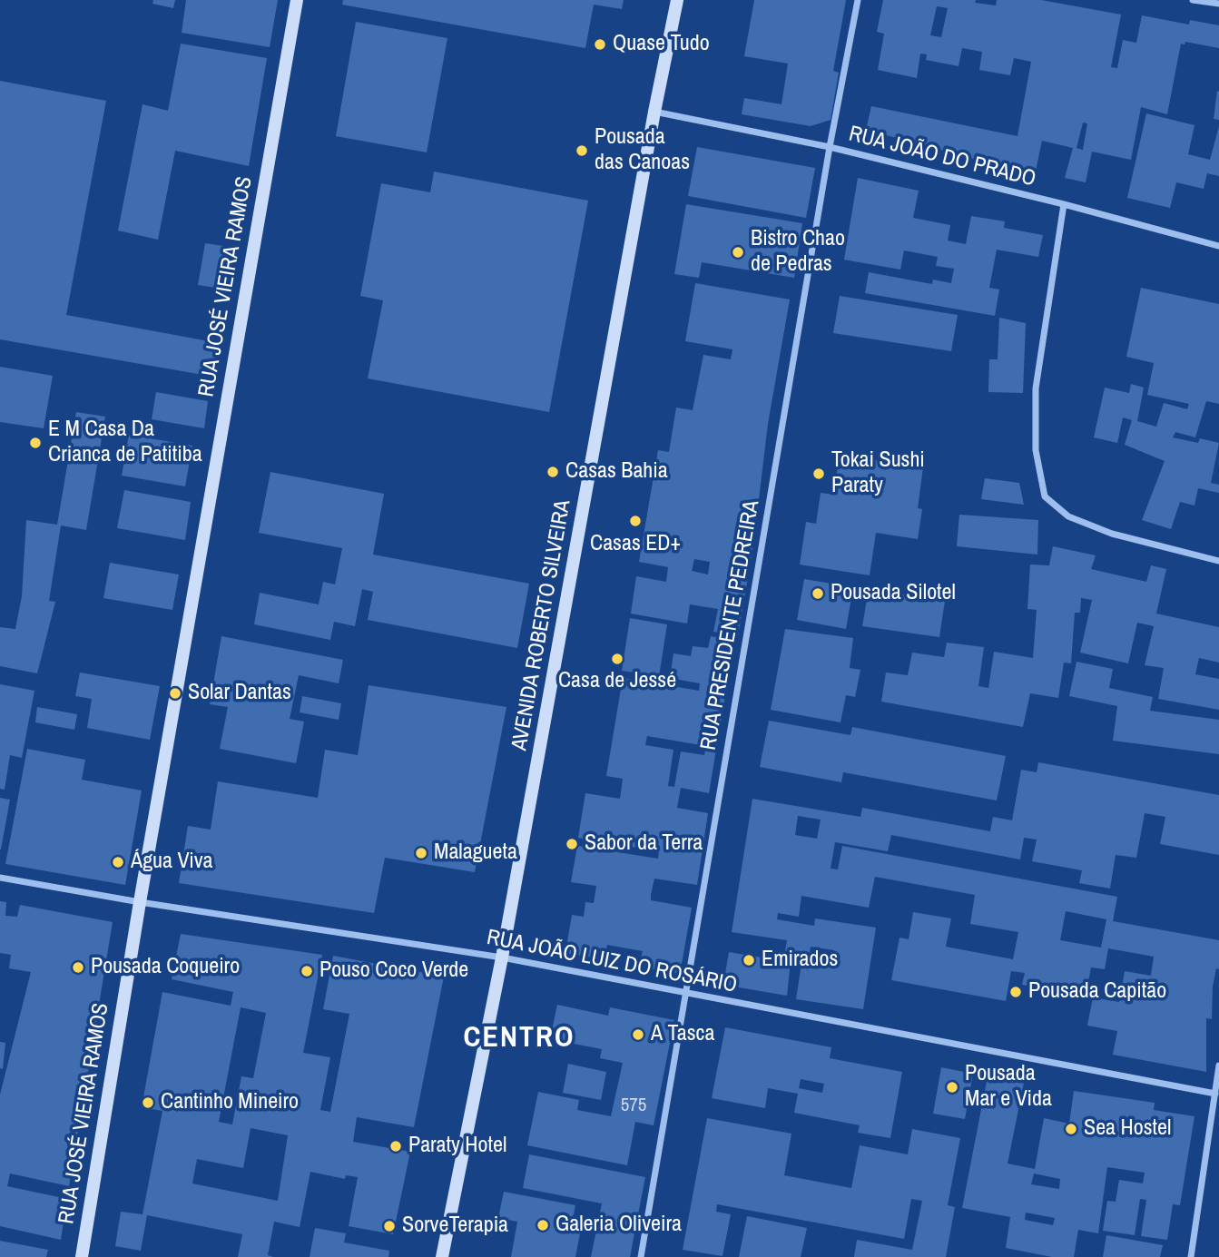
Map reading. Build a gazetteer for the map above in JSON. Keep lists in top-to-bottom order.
{
  "streets": {
    "street": [
      "RUA JOÃO DO PRADO",
      "RUA JOSÉ VIEIRA RAMOS",
      "AVENIDA ROBERTO SILVEIRA",
      "RUA PRESIDENTE PEDREIRA",
      "RUA JOÃO LUIZ DO ROSÁRIO"
    ]
  },
  "crossings": [
    ["RUA JOÃO DO PRADO", "AVENIDA ROBERTO SILVEIRA"],
    ["RUA JOÃO DO PRADO", "RUA PRESIDENTE PEDREIRA"],
    ["RUA JOSÉ VIEIRA RAMOS", "RUA JOÃO LUIZ DO ROSÁRIO"],
    ["AVENIDA ROBERTO SILVEIRA", "RUA JOÃO LUIZ DO ROSÁRIO"],
    ["RUA PRESIDENTE PEDREIRA", "RUA JOÃO LUIZ DO ROSÁRIO"]
  ],
  "districts": ["CENTRO"],
  "places": [
    "Quase Tudo",
    "Pousada das Canoas",
    "Bistro Chao de Pedras",
    "E M Casa Da Crianca de Patitiba",
    "Casas Bahia",
    "Tokai Sushi Paraty",
    "Casas ED+",
    "Pousada Silotel",
    "Casa de Jessé",
    "Solar Dantas",
    "Sabor da Terra",
    "Malagueta",
    "Água Viva",
    "Emirados",
    "Pousada Coqueiro",
    "Pouso Coco Verde",
    "Pousada Capitão",
    "A Tasca",
    "Pousada Mar e Vida",
    "Cantinho Mineiro",
    "Sea Hostel",
    "Paraty Hotel",
    "Galeria Oliveira",
    "SorveTerapia"
  ],
  "house_numbers": ["575"]
}
